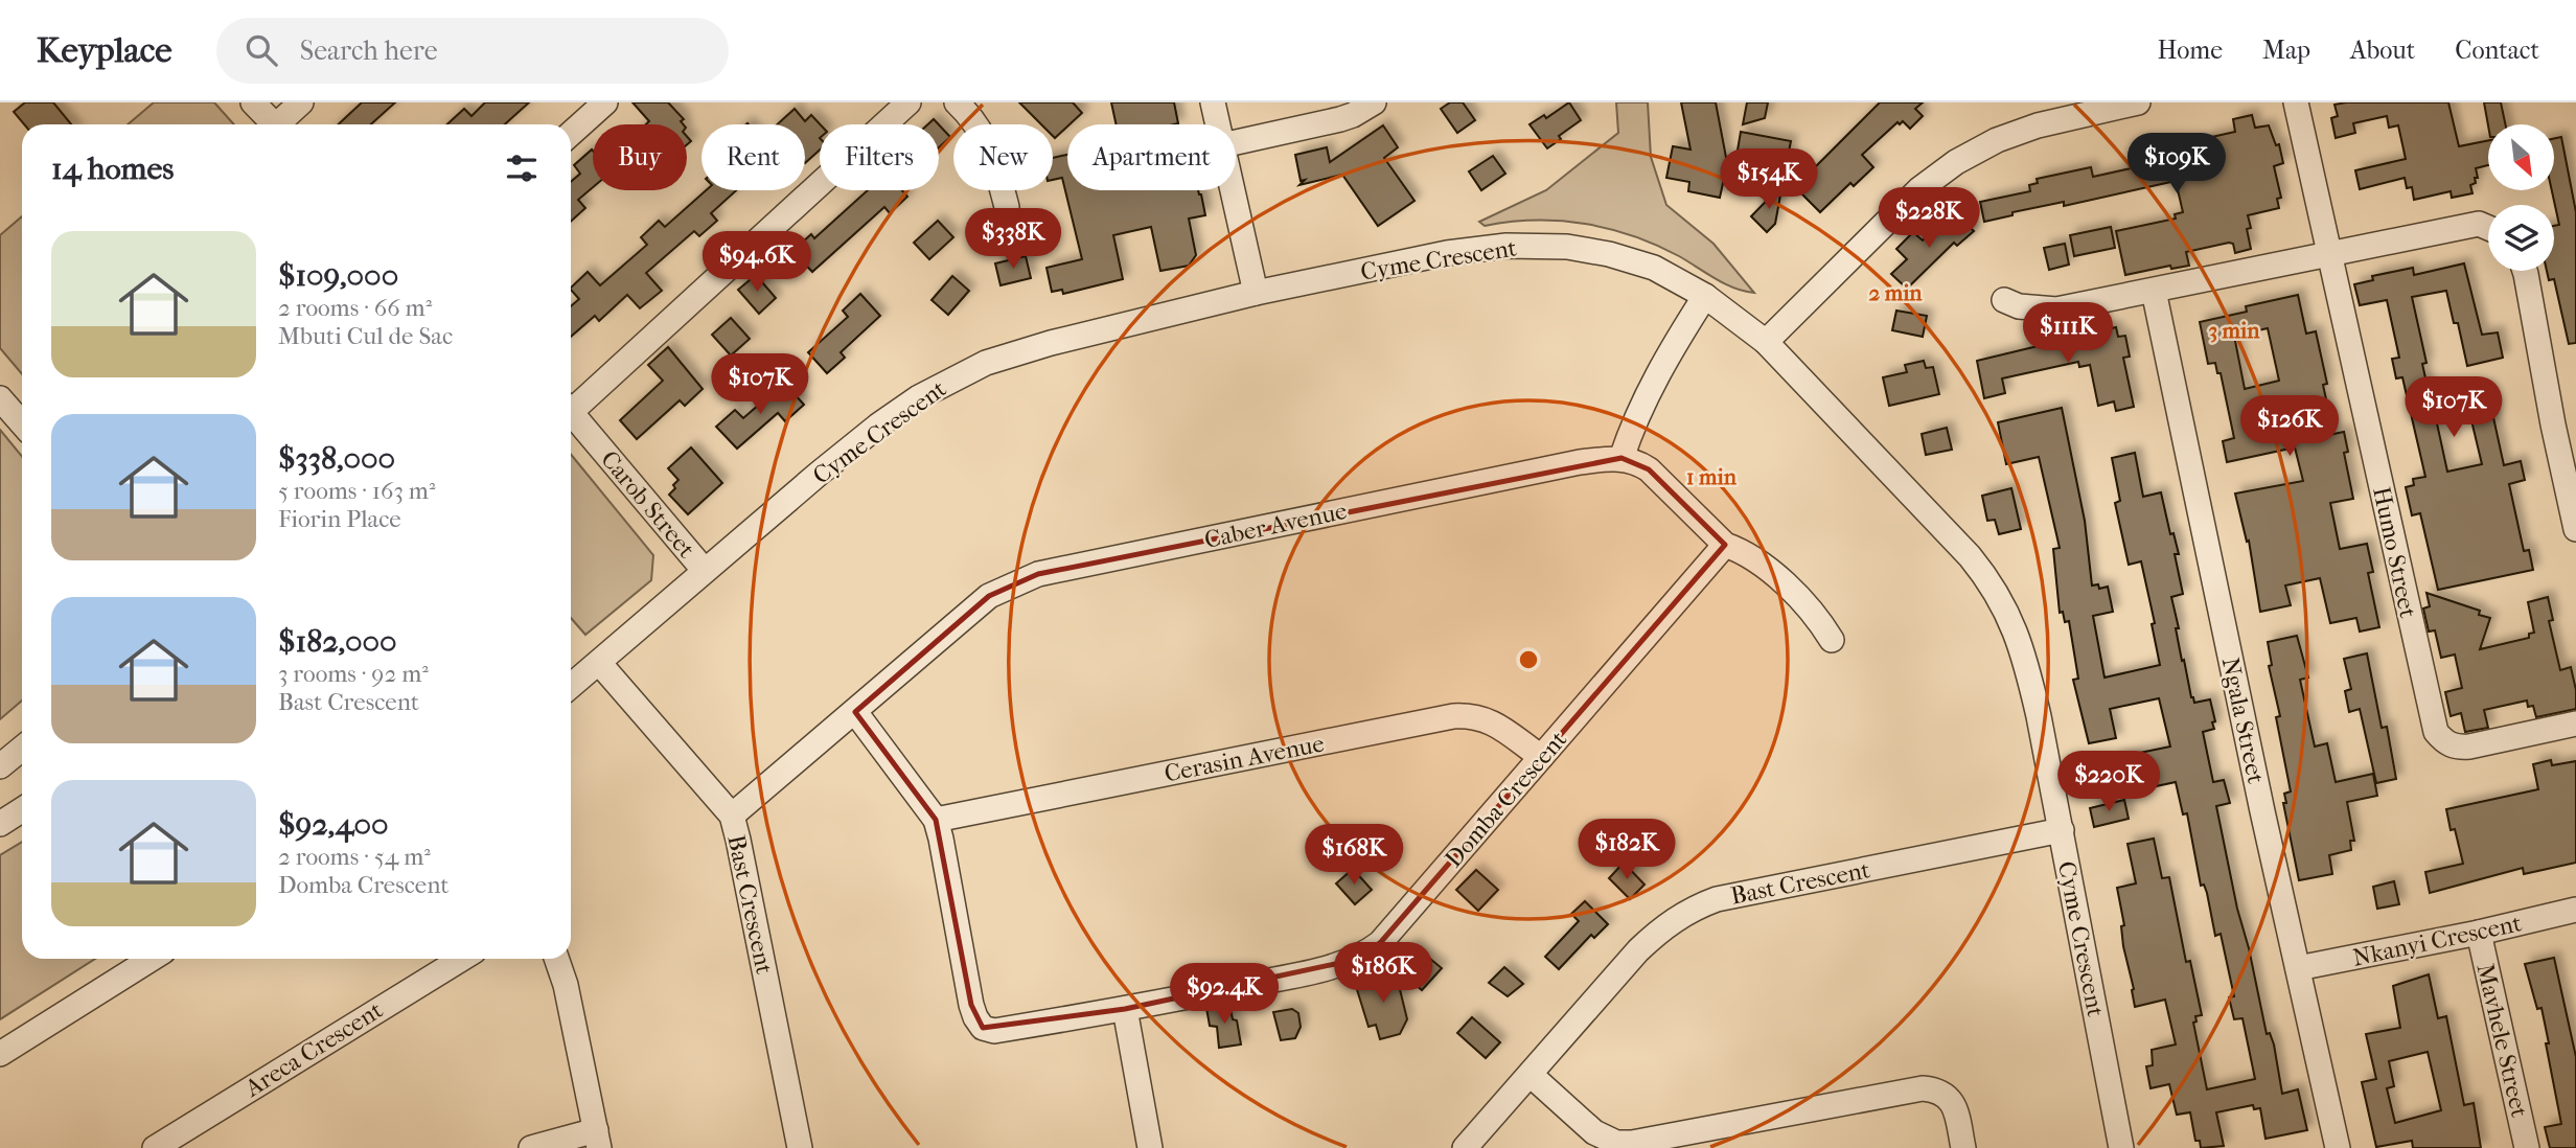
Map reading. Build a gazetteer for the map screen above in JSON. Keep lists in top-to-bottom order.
{
  "streets": {
    "street": [
      "Cyme Crescent",
      "Carob Street",
      "Caber Avenue",
      "Humo Street",
      "Ngala Street",
      "Cerasin Avenue",
      "Domba Crescent",
      "Bast Crescent",
      "Nkanyi Crescent",
      "Mavhele Street",
      "Areca Crescent"
    ]
  },
  "crossings": [
    ["Cyme Crescent", "Carob Street"],
    ["Cyme Crescent", "Bast Crescent"],
    ["Caber Avenue", "Domba Crescent"],
    ["Caber Avenue", "Bast Crescent"],
    ["Ngala Street", "Nkanyi Crescent"],
    ["Cerasin Avenue", "Domba Crescent"],
    ["Nkanyi Crescent", "Mavhele Street"]
  ],
  "north": "bottom right",
  "page": {
    "header": "Keyplace",
    "search": "Search here",
    "nav": [
      "Home",
      "Map",
      "About",
      "Contact"
    ],
    "chip": [
      "Buy",
      "Rent",
      "Filters",
      "New",
      "Apartment"
    ],
    "heading": "14 homes",
    "price": [
      "$109K",
      "$154K",
      "$228K",
      "$338K",
      "$94.6K",
      "$111K",
      "$107K",
      "$107K",
      "$126K",
      "$220K",
      "$182K",
      "$168K",
      "$186K",
      "$92.4K"
    ],
    "list": [
      {
        "name": "$109,000",
        "note": "2 rooms · 66 m² · Mbuti Cul de Sac"
      },
      {
        "name": "$338,000",
        "note": "5 rooms · 163 m² · Fiorin Place"
      },
      {
        "name": "$182,000",
        "note": "3 rooms · 92 m² · Bast Crescent"
      },
      {
        "name": "$92,400",
        "note": "2 rooms · 54 m² · Domba Crescent"
      }
    ]
  },
  "rings": ["2 min", "3 min", "1 min"]
}
